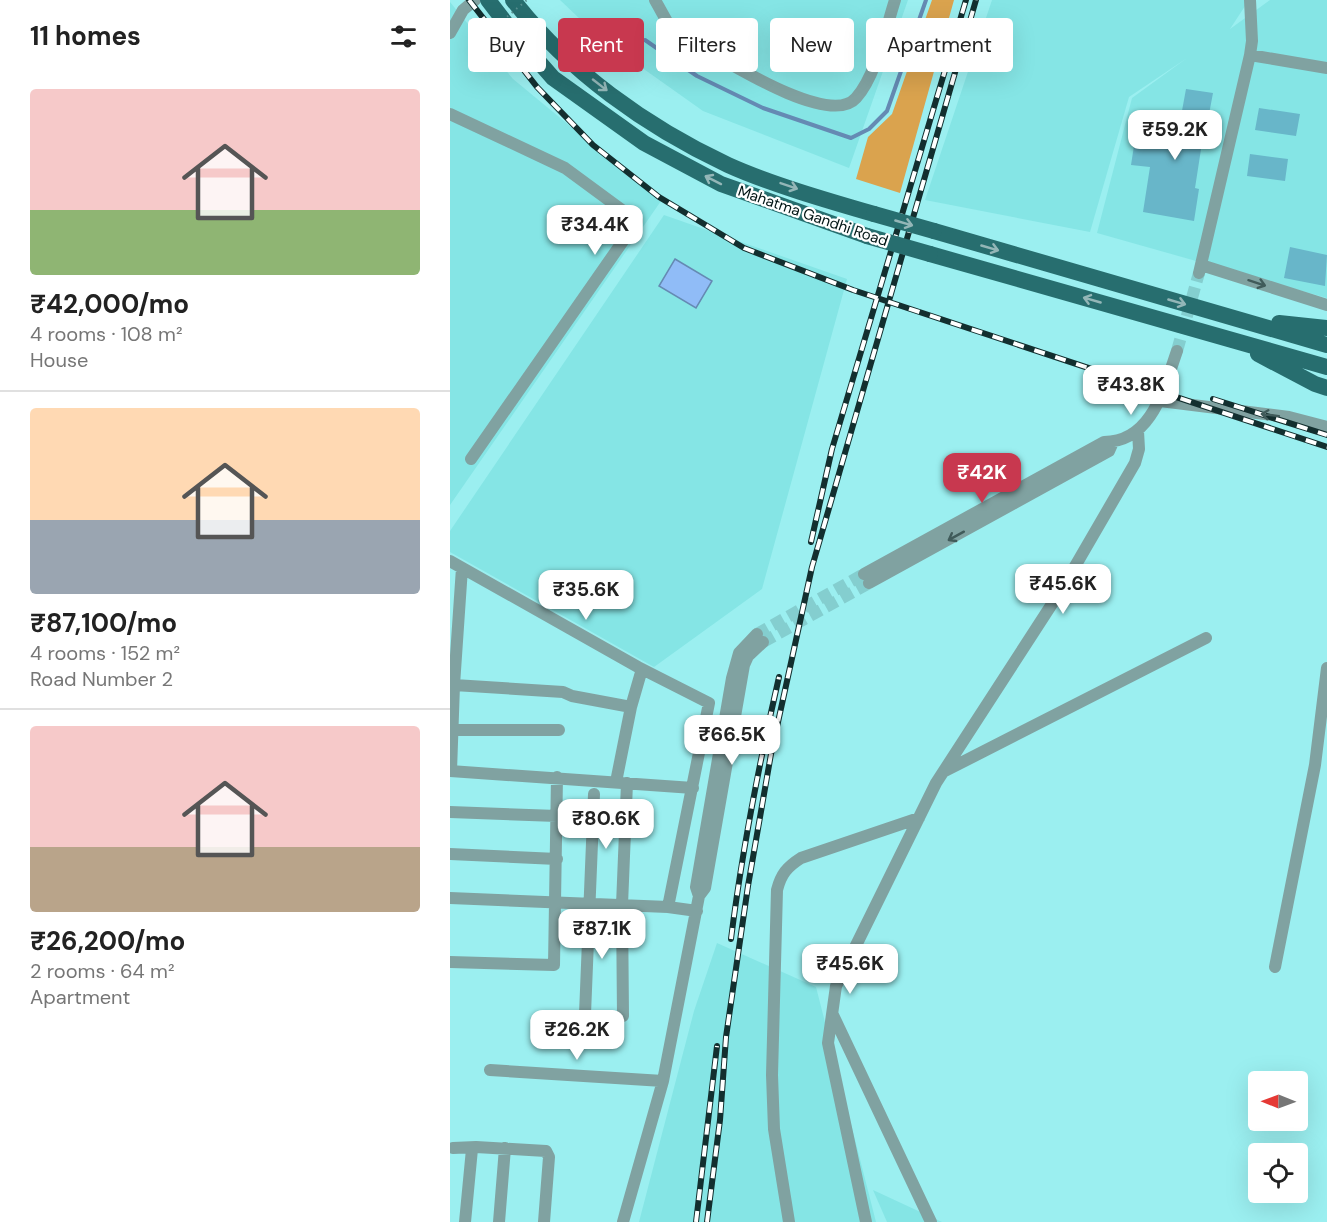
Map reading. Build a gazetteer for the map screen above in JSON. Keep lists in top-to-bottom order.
{
  "streets": {
    "main road": ["Mahatma Gandhi Road"]
  },
  "north": "left",
  "page": {
    "heading": "11 homes",
    "chip": [
      "Buy",
      "Rent",
      "Filters",
      "New",
      "Apartment"
    ],
    "list": [
      {
        "name": "₹42,000/mo",
        "note": "4 rooms · 108 m² · House"
      },
      {
        "name": "₹87,100/mo",
        "note": "4 rooms · 152 m² · Road Number 2"
      },
      {
        "name": "₹26,200/mo",
        "note": "2 rooms · 64 m² · Apartment"
      }
    ],
    "price": [
      "₹59.2K",
      "₹34.4K",
      "₹43.8K",
      "₹42K",
      "₹45.6K",
      "₹35.6K",
      "₹66.5K",
      "₹80.6K",
      "₹87.1K",
      "₹45.6K",
      "₹26.2K"
    ]
  }
}
